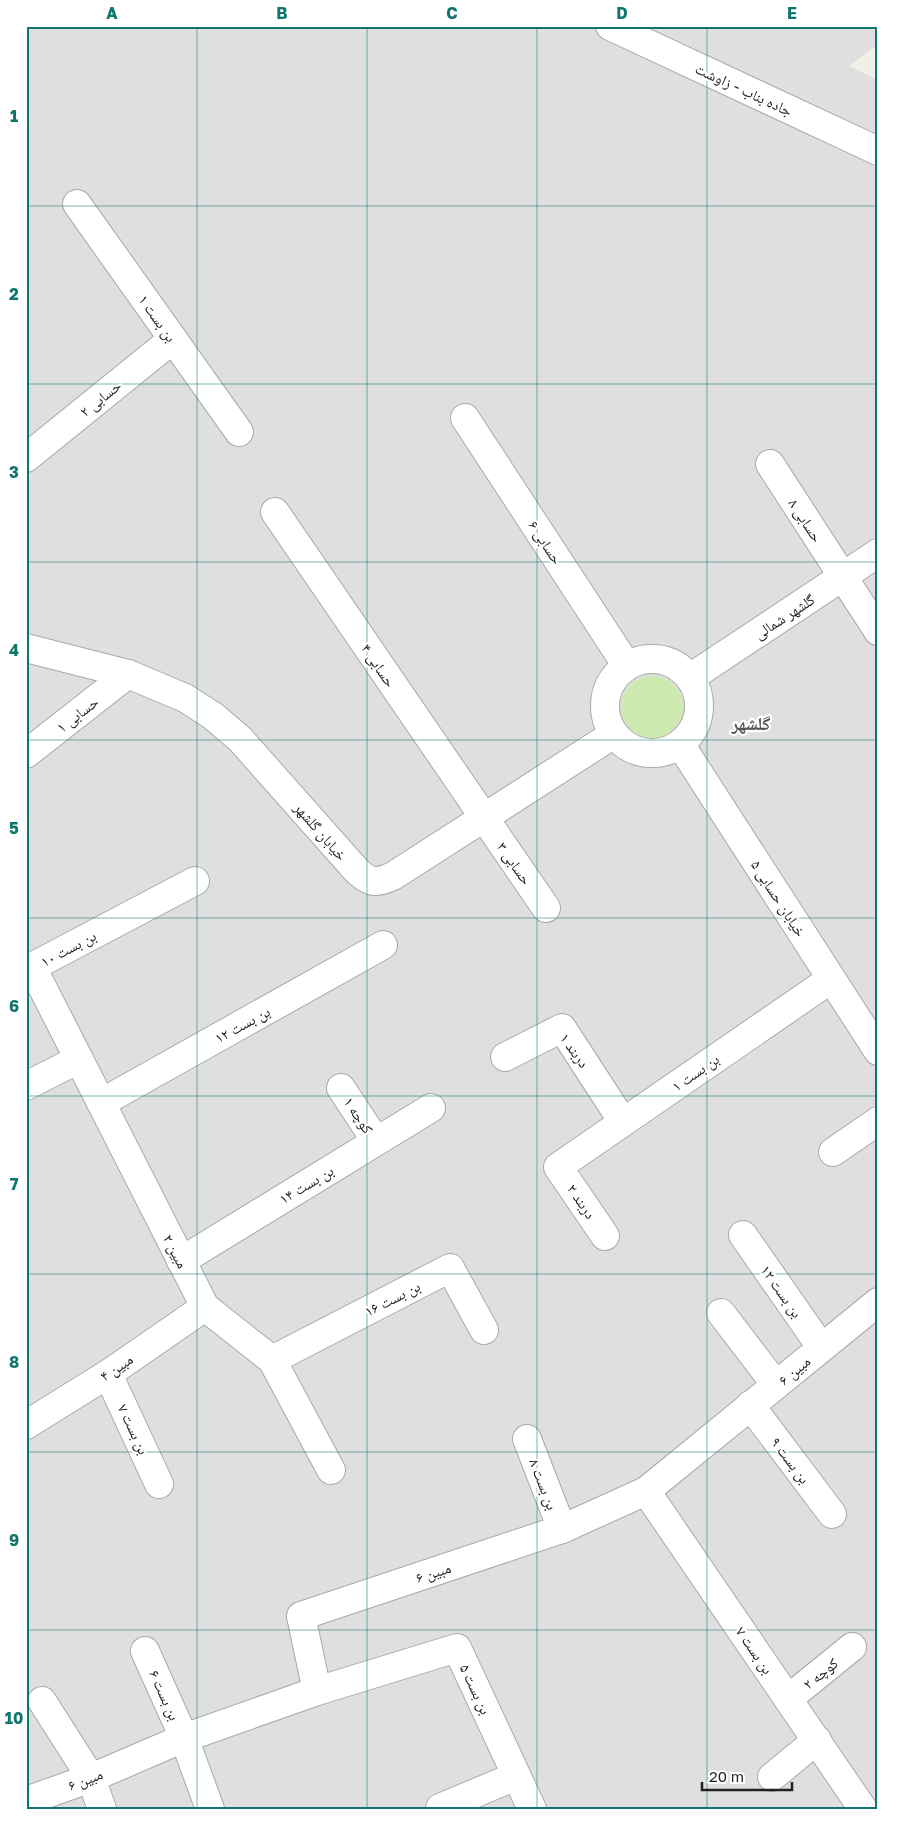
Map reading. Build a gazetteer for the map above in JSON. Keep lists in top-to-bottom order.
{
  "streets": {
    "street": [
      "جاده بناب - زاوشت",
      "بن بست ۱",
      "حسابی ۲",
      "حسابی ۸",
      "حسابی ۶",
      "گلشهر شمالی",
      "حسابی ۴",
      "حسابی ۱",
      "خیابان گلشهر",
      "حسابی ۳",
      "خیابان حسابی ۵",
      "بن بست ۱۰",
      "بن بست ۱۲",
      "دربند ۱",
      "کوچه ۱",
      "بن بست ۱۴",
      "دربند ۲",
      "مبین ۲",
      "بن بست ۱۶",
      "مبین ۴",
      "مبین ۶",
      "بن بست ۷",
      "بن بست ۹",
      "بن بست ۸",
      "کوچه ۲",
      "بن بست ۵",
      "بن بست ۶"
    ]
  },
  "crossings": [
    ["بن بست ۱", "حسابی ۲"],
    ["بن بست ۱", "خیابان حسابی ۵"],
    ["بن بست ۱", "دربند ۱"],
    ["بن بست ۱", "دربند ۲"],
    ["حسابی ۸", "گلشهر شمالی"],
    ["حسابی ۶", "گلشهر شمالی"],
    ["حسابی ۶", "خیابان گلشهر"],
    ["حسابی ۶", "خیابان حسابی ۵"],
    ["گلشهر شمالی", "خیابان گلشهر"],
    ["گلشهر شمالی", "خیابان حسابی ۵"],
    ["حسابی ۴", "خیابان گلشهر"],
    ["حسابی ۴", "حسابی ۳"],
    ["حسابی ۱", "خیابان گلشهر"],
    ["خیابان گلشهر", "حسابی ۳"],
    ["خیابان گلشهر", "خیابان حسابی ۵"],
    ["بن بست ۱۰", "مبین ۲"],
    ["بن بست ۱۲", "مبین ۲"],
    ["بن بست ۱۲", "مبین ۶"],
    ["کوچه ۱", "بن بست ۱۴"],
    ["بن بست ۱۴", "مبین ۲"],
    ["مبین ۲", "بن بست ۱۶"],
    ["مبین ۲", "مبین ۴"],
    ["مبین ۴", "بن بست ۷"],
    ["مبین ۶", "بن بست ۷"],
    ["مبین ۶", "بن بست ۹"],
    ["مبین ۶", "بن بست ۸"],
    ["مبین ۶", "بن بست ۵"],
    ["مبین ۶", "بن بست ۶"],
    ["بن بست ۷", "کوچه ۲"]
  ],
  "districts": ["گلشهر"],
  "scale_bar": "20 m",
  "grid": {
    "columns": [
      "A",
      "B",
      "C",
      "D",
      "E"
    ],
    "rows": [
      "1",
      "2",
      "3",
      "4",
      "5",
      "6",
      "7",
      "8",
      "9",
      "10"
    ]
  }
}
